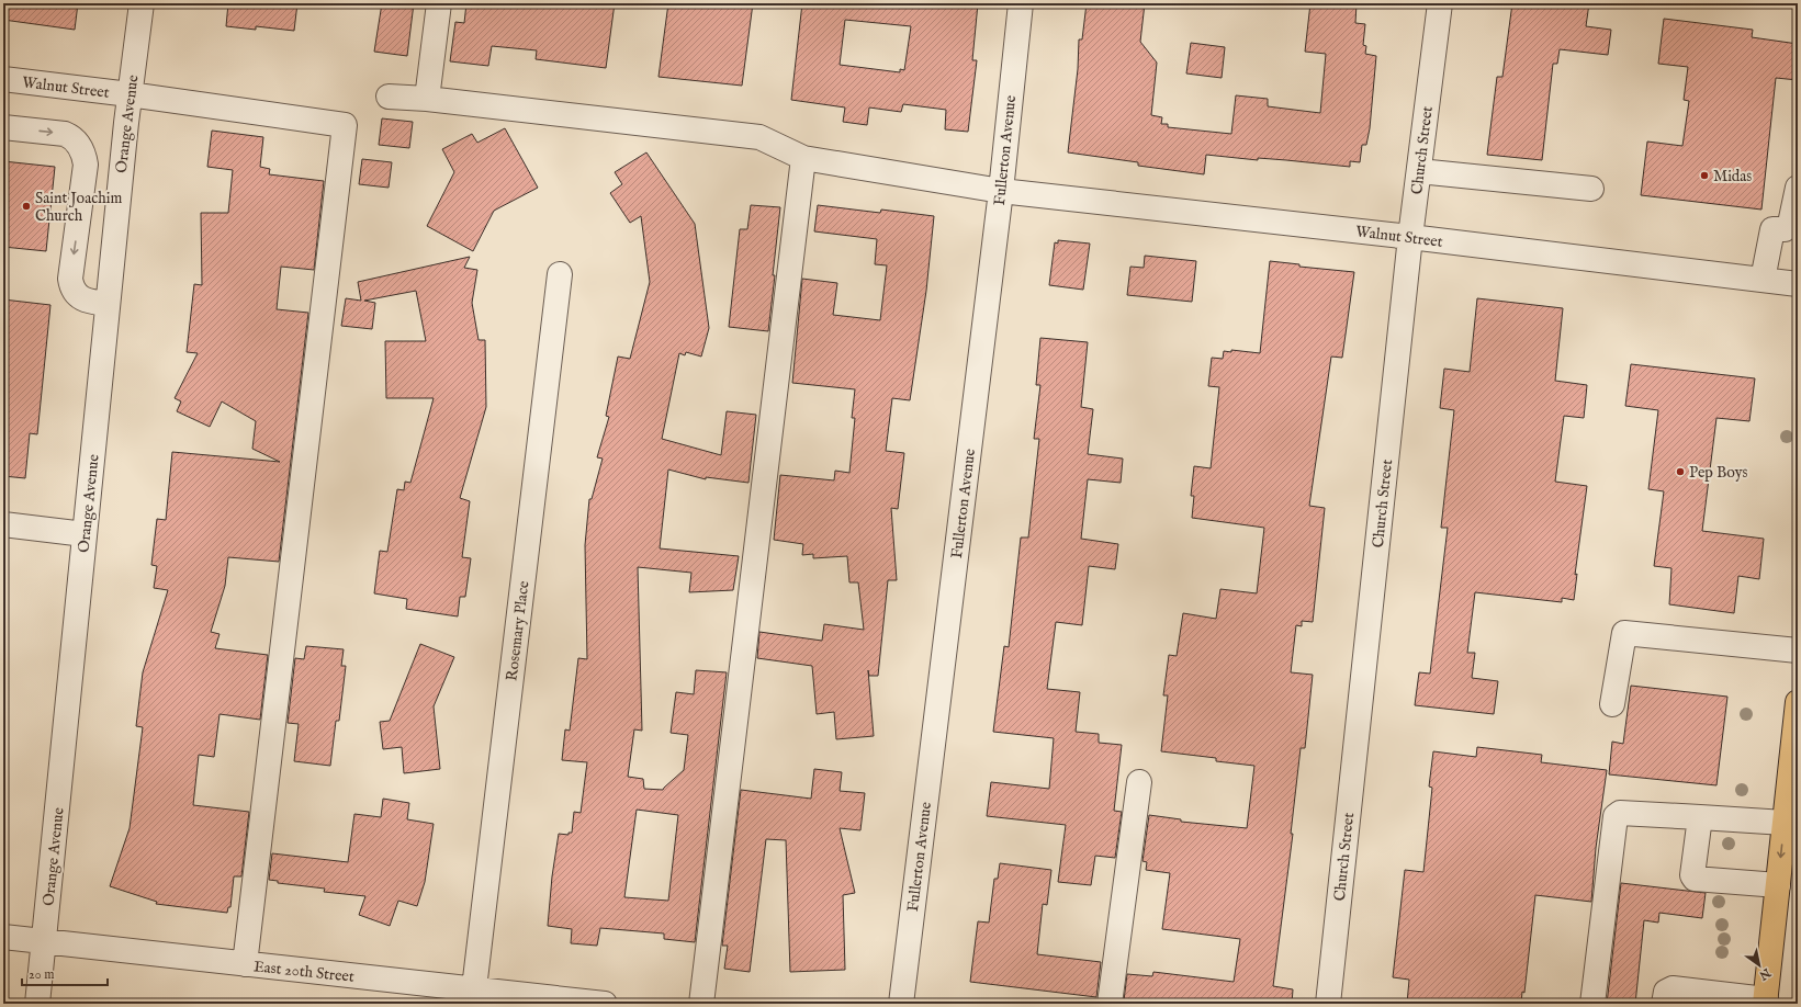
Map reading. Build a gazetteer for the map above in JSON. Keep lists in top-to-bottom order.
{
  "streets": {
    "street": [
      "Walnut Street",
      "Orange Avenue",
      "Fullerton Avenue",
      "Church Street",
      "Rosemary Place",
      "East 20th Street"
    ]
  },
  "crossings": [
    ["Walnut Street", "Orange Avenue"],
    ["Walnut Street", "Fullerton Avenue"],
    ["Walnut Street", "Church Street"],
    ["Walnut Street", "East 20th Street"],
    ["Orange Avenue", "East 20th Street"],
    ["Rosemary Place", "East 20th Street"]
  ],
  "places": ["Midas", "Saint Joachim Church", "Pep Boys"],
  "scale_bar": "20 m",
  "north": "bottom right"
}
